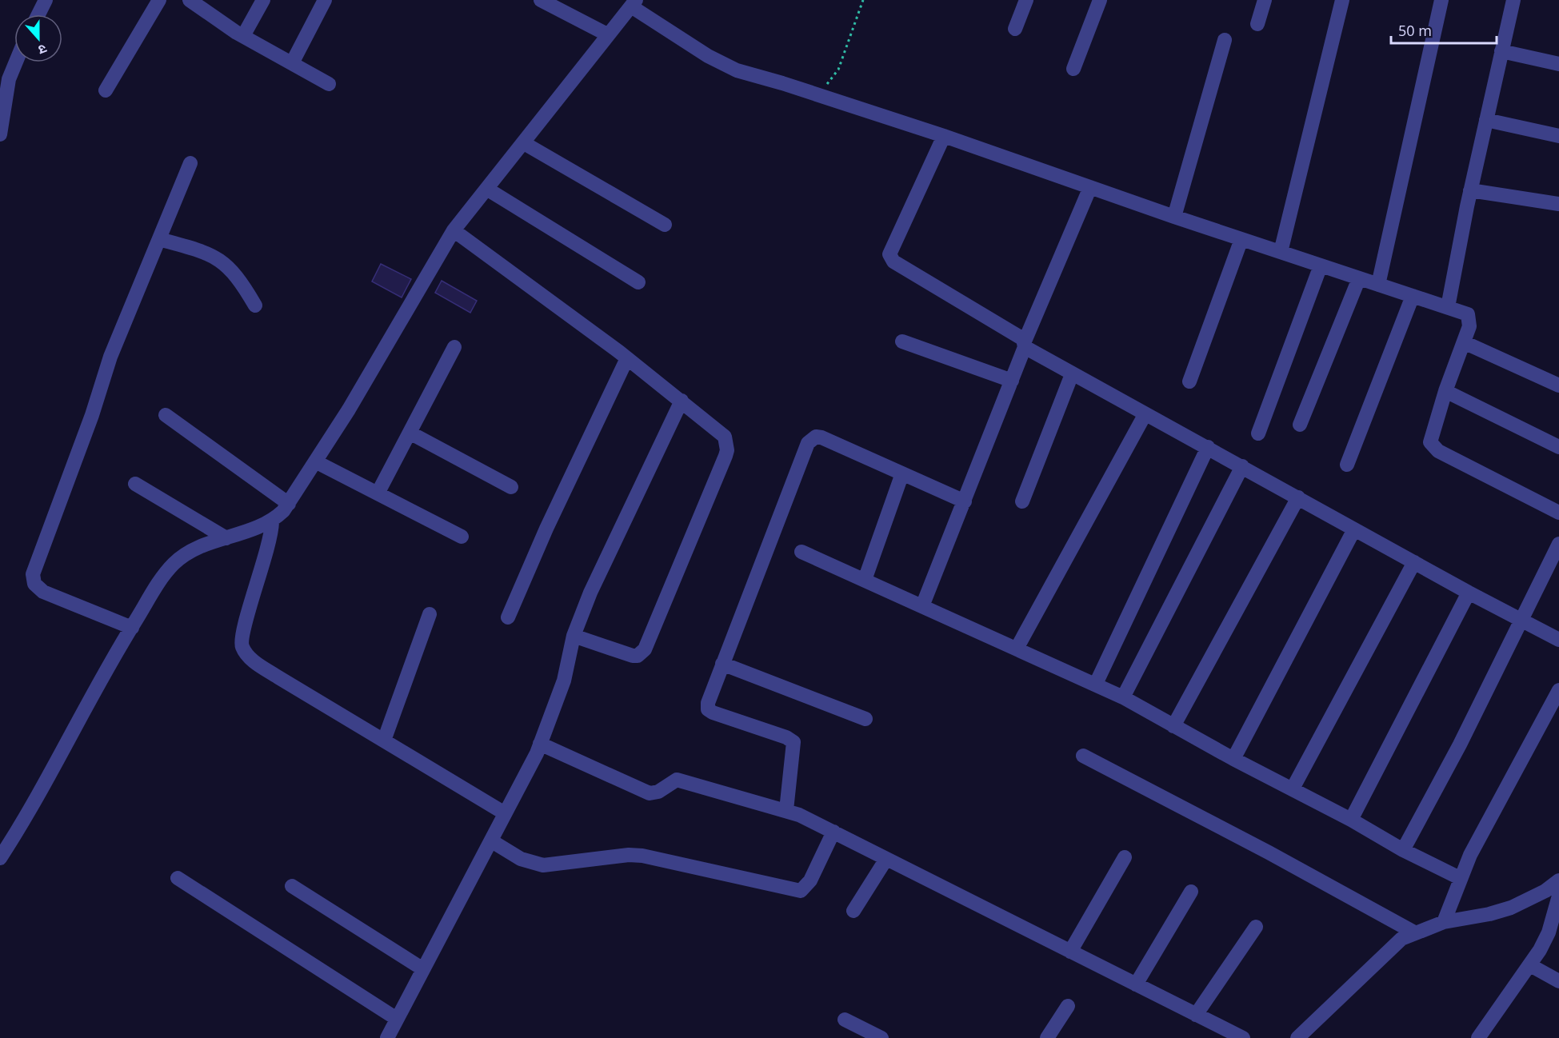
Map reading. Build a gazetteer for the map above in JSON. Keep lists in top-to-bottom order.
{
  "scale_bar": "50 m",
  "north": "bottom"
}
